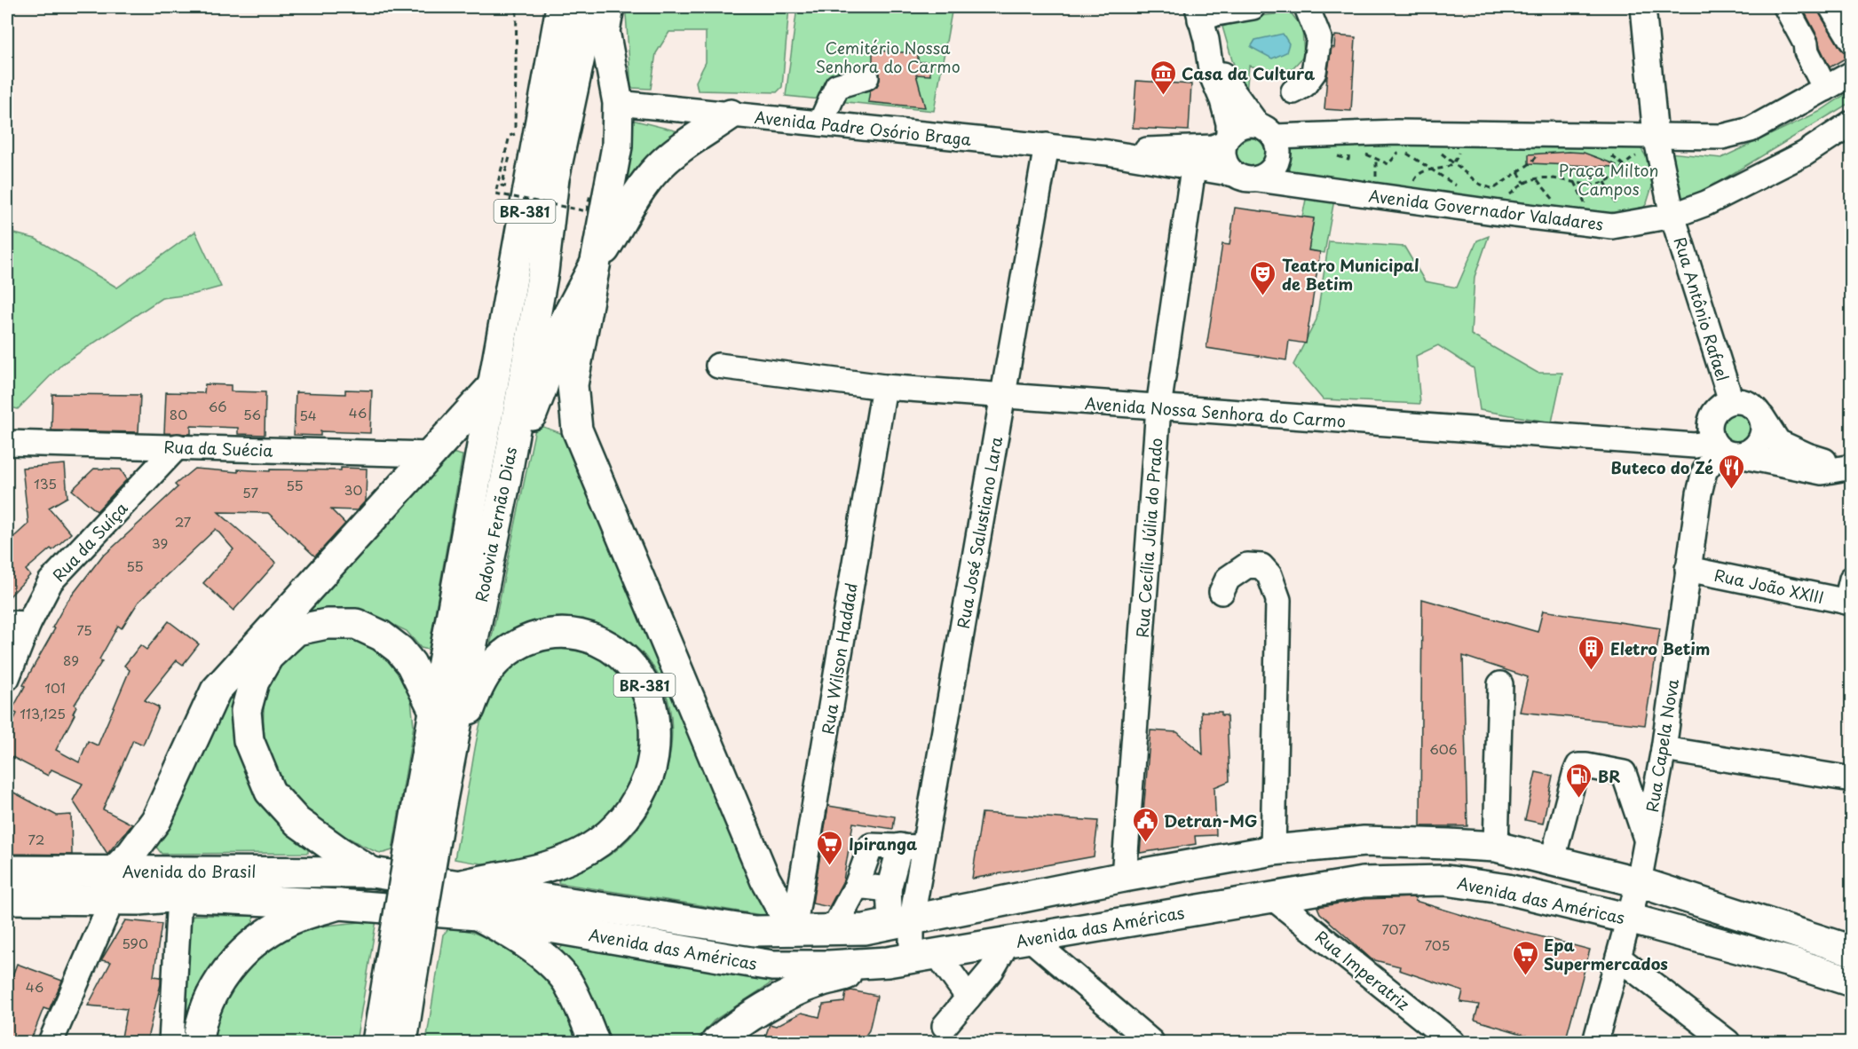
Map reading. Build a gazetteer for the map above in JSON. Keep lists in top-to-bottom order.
{
  "streets": {
    "main road": [
      "BR-381",
      "Rodovia Fernão Dias",
      "Avenida do Brasil",
      "Avenida das Américas"
    ],
    "street": [
      "Avenida Padre Osório Braga",
      "Avenida Governador Valadares",
      "Rua Antônio Rafael",
      "Avenida Nossa Senhora do Carmo",
      "Rua da Suécia",
      "Rua José Salustiano Lara",
      "Rua Cecília Júlia do Prado",
      "Rua da Suíça",
      "Rua João XXIII",
      "Rua Wilson Haddad",
      "Rua Capela Nova",
      "Rua Imperatriz"
    ]
  },
  "crossings": [
    ["Avenida Padre Osório Braga", "Avenida Governador Valadares"],
    ["Avenida Padre Osório Braga", "Rua José Salustiano Lara"],
    ["Avenida Padre Osório Braga", "Rua Cecília Júlia do Prado"],
    ["Avenida Governador Valadares", "Rua Antônio Rafael"],
    ["BR-381", "Rodovia Fernão Dias"],
    ["BR-381", "Avenida das Américas"],
    ["Rua Antônio Rafael", "Avenida Nossa Senhora do Carmo"],
    ["Rua Antônio Rafael", "Rua Capela Nova"],
    ["Avenida Nossa Senhora do Carmo", "Rua José Salustiano Lara"],
    ["Avenida Nossa Senhora do Carmo", "Rua Cecília Júlia do Prado"],
    ["Avenida Nossa Senhora do Carmo", "Rua Wilson Haddad"],
    ["Avenida Nossa Senhora do Carmo", "Rua Capela Nova"],
    ["Rua da Suécia", "Rua da Suíça"],
    ["Rua José Salustiano Lara", "Avenida das Américas"],
    ["Rua Cecília Júlia do Prado", "Avenida das Américas"],
    ["Rua João XXIII", "Rua Capela Nova"],
    ["Rua Wilson Haddad", "Avenida das Américas"],
    ["Rua Capela Nova", "Avenida das Américas"],
    ["Avenida do Brasil", "Avenida das Américas"],
    ["Avenida das Américas", "Rua Imperatriz"]
  ],
  "parks": ["Cemitério Nossa Senhora do Carmo", "Praça Milton Campos"],
  "places": {
    "museum": ["Casa da Cultura"],
    "theatre": ["Teatro Municipal de Betim"],
    "restaurant": ["Buteco do Zé"],
    "building": ["Eletro Betim"],
    "fuel station": ["BR"],
    "public building": ["Detran-MG"],
    "supermarket": ["Ipiranga", "Epa Supermercados"]
  },
  "house_numbers": [
    "66",
    "46",
    "80",
    "56",
    "54",
    "135",
    "55",
    "30",
    "57",
    "27",
    "39",
    "55",
    "75",
    "89",
    "101",
    "113,125",
    "606",
    "72",
    "707",
    "590",
    "705",
    "46"
  ]
}
